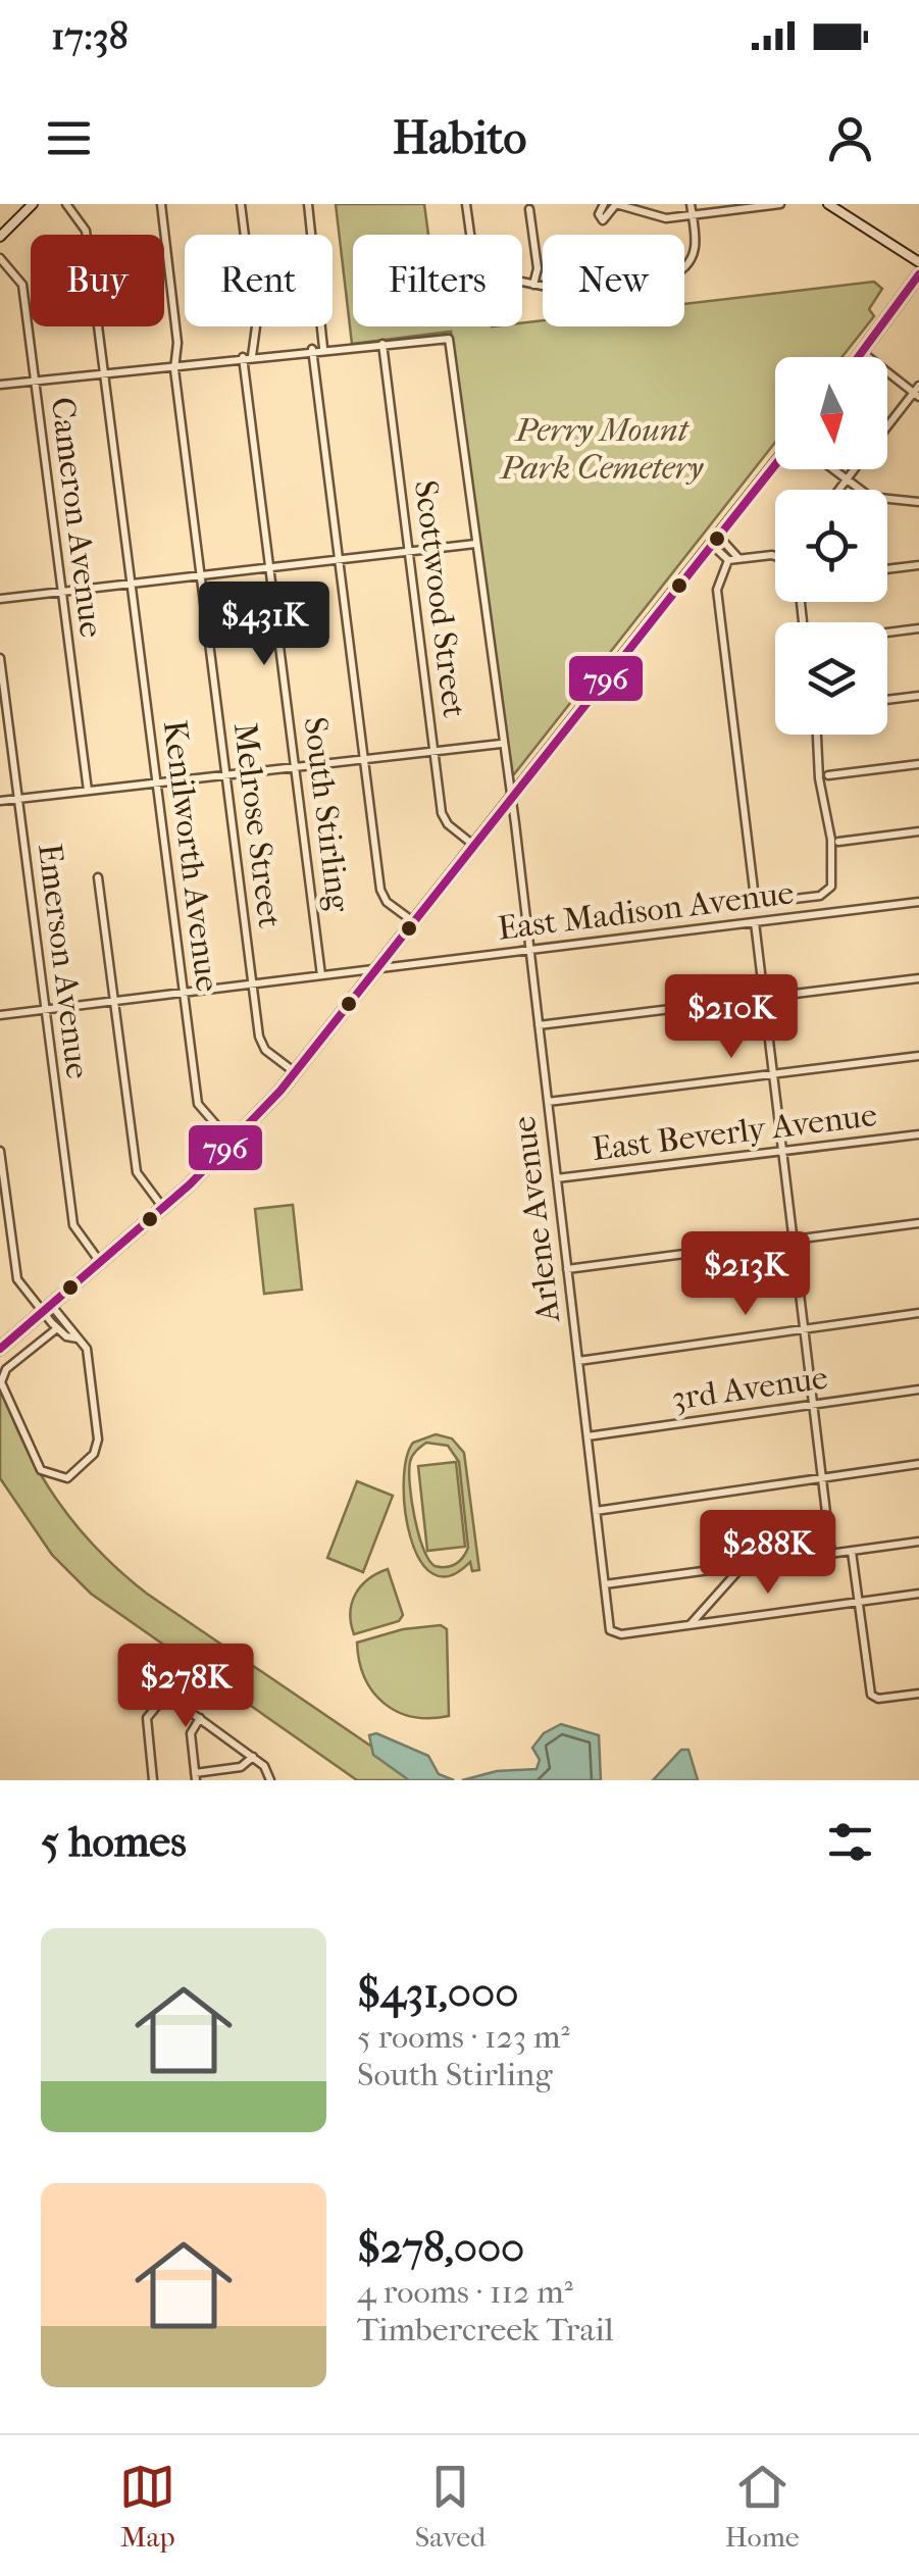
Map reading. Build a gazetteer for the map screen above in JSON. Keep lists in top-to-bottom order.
{
  "streets": {
    "street": [
      "Cameron Avenue",
      "Scottwood Street",
      "South Stirling",
      "Melrose Street",
      "Kenilworth Avenue",
      "East Madison Avenue",
      "Emerson Avenue",
      "East Beverly Avenue",
      "Arlene Avenue",
      "3rd Avenue"
    ]
  },
  "crossings": [
    ["Scottwood Street", "Arlene Avenue"],
    ["South Stirling", "East Madison Avenue"],
    ["Melrose Street", "East Madison Avenue"],
    ["Kenilworth Avenue", "East Madison Avenue"],
    ["East Madison Avenue", "Emerson Avenue"],
    ["East Madison Avenue", "Arlene Avenue"],
    ["East Beverly Avenue", "Arlene Avenue"],
    ["Arlene Avenue", "3rd Avenue"]
  ],
  "parks": ["Perry Mount Park Cemetery"],
  "lines": ["transit line 796"],
  "north": "bottom",
  "page": {
    "status": "17:38",
    "header": "Habito",
    "chip": [
      "Buy",
      "Rent",
      "Filters",
      "New"
    ],
    "price": [
      "$431K",
      "$210K",
      "$213K",
      "$288K",
      "$278K"
    ],
    "heading": "5 homes",
    "list": [
      {
        "name": "$431,000",
        "note": "5 rooms · 123 m² · South Stirling"
      },
      {
        "name": "$278,000",
        "note": "4 rooms · 112 m² · Timbercreek Trail"
      }
    ],
    "tabs": ["Map", "Saved", "Home"]
  }
}
